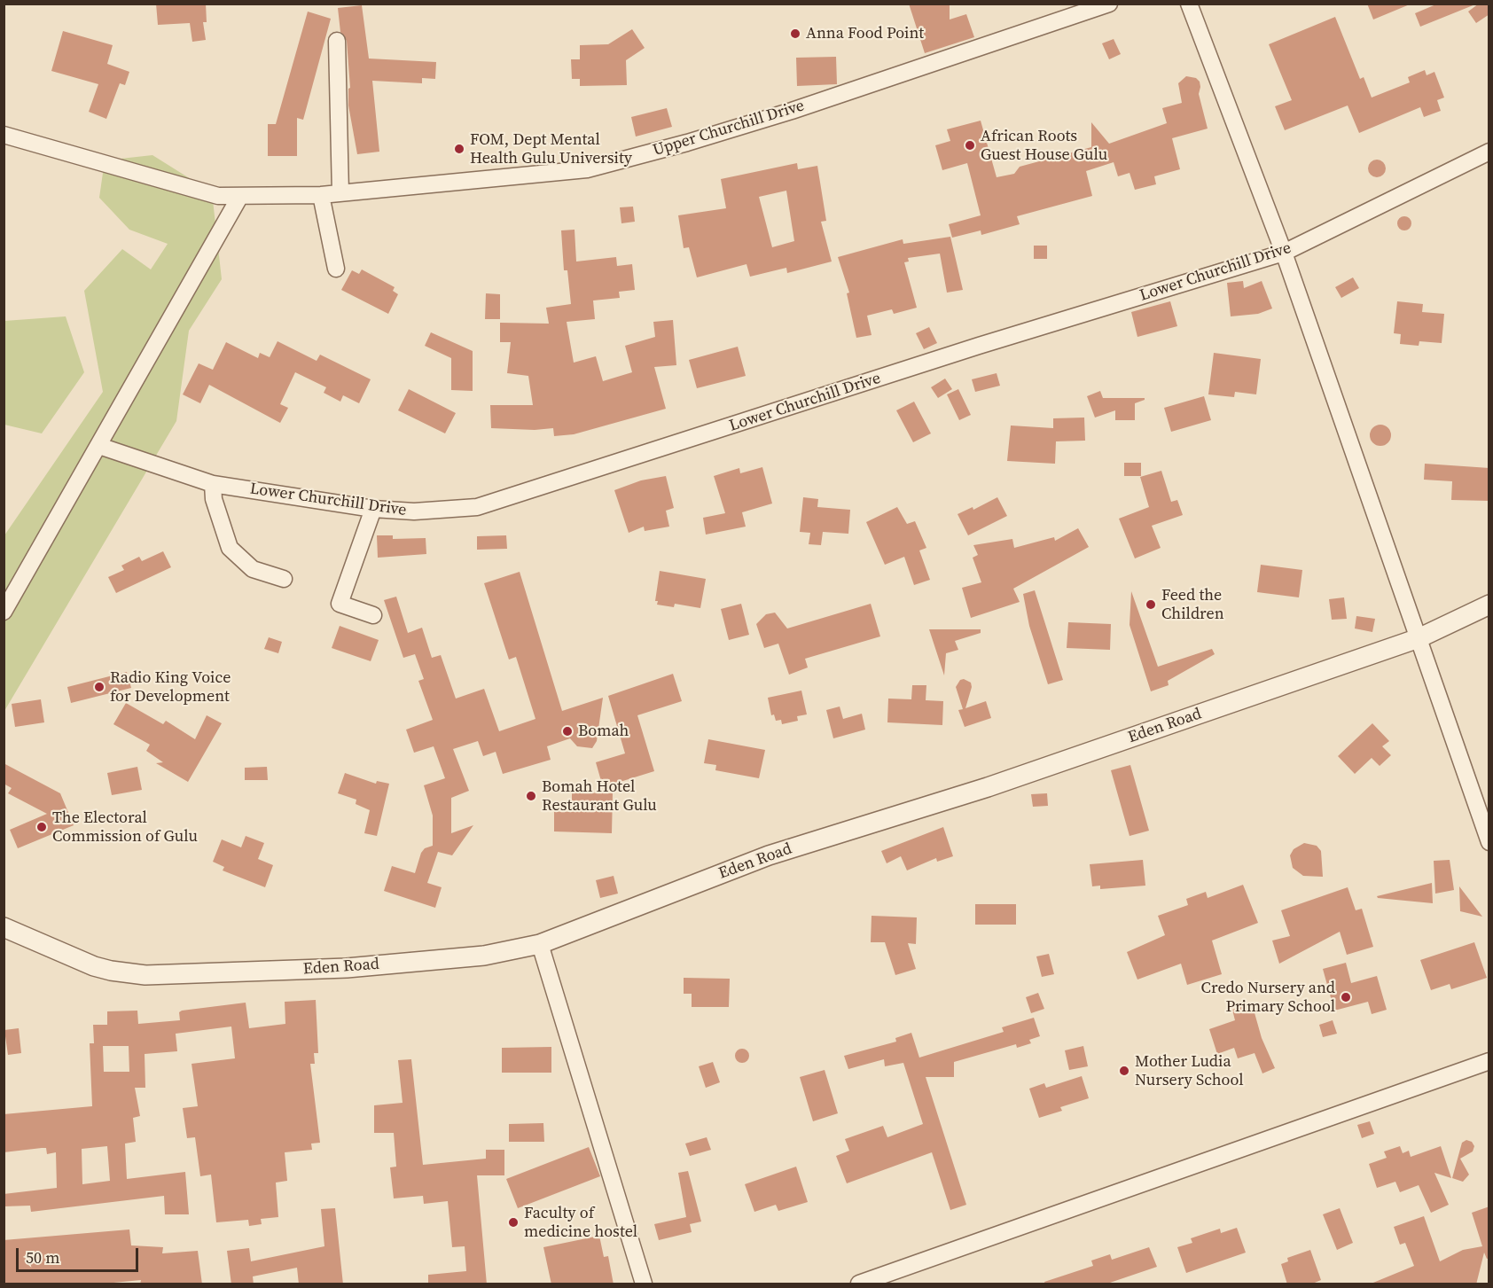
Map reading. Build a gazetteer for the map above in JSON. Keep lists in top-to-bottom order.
{
  "streets": {
    "street": ["Upper Churchill Drive", "Lower Churchill Drive", "Eden Road"]
  },
  "places": [
    "Anna Food Point",
    "African Roots Guest House Gulu",
    "FOM, Dept Mental Health Gulu University",
    "Feed the Children",
    "Radio King Voice for Development",
    "Bomah",
    "Bomah Hotel Restaurant Gulu",
    "The Electoral Commission of Gulu",
    "Credo Nursery and Primary School",
    "Mother Ludia Nursery School",
    "Faculty of medicine hostel"
  ],
  "scale_bar": "50 m"
}
